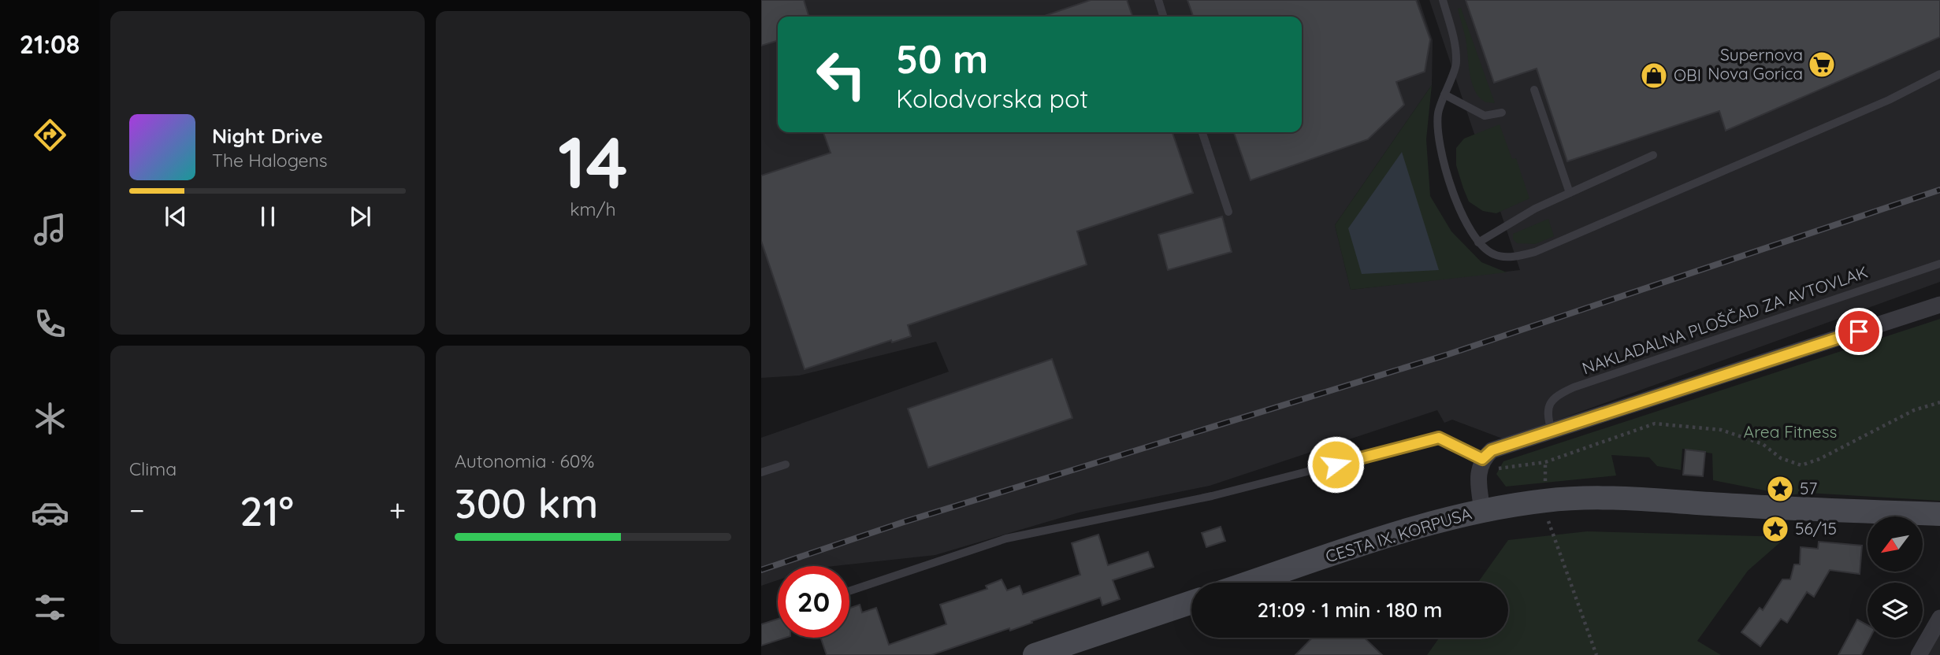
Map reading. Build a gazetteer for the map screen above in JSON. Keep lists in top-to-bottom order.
{
  "streets": {
    "main road": ["CESTA IX. KORPUSA"],
    "lane": ["NAKLADALNA PLOŠČAD ZA AVTOVLAK"]
  },
  "parks": ["Area Fitness"],
  "places": {
    "supermarket": ["Supernova Nova Gorica"],
    "shop": ["OBI"],
    "place": ["57", "56/15"]
  },
  "north": "bottom left",
  "page": {
    "tabs": "21:08",
    "tile": [
      ["14", "km/h"],
      "Clima",
      ["Autonomia · 60%", "300 km"]
    ],
    "turn": ["50 m", "Kolodvorska pot"],
    "song": ["Night Drive", "The Halogens"],
    "heat": ["−", "21°", "+"],
    "limit": "20",
    "trip": "21:09 · 1 min · 180 m"
  }
}
